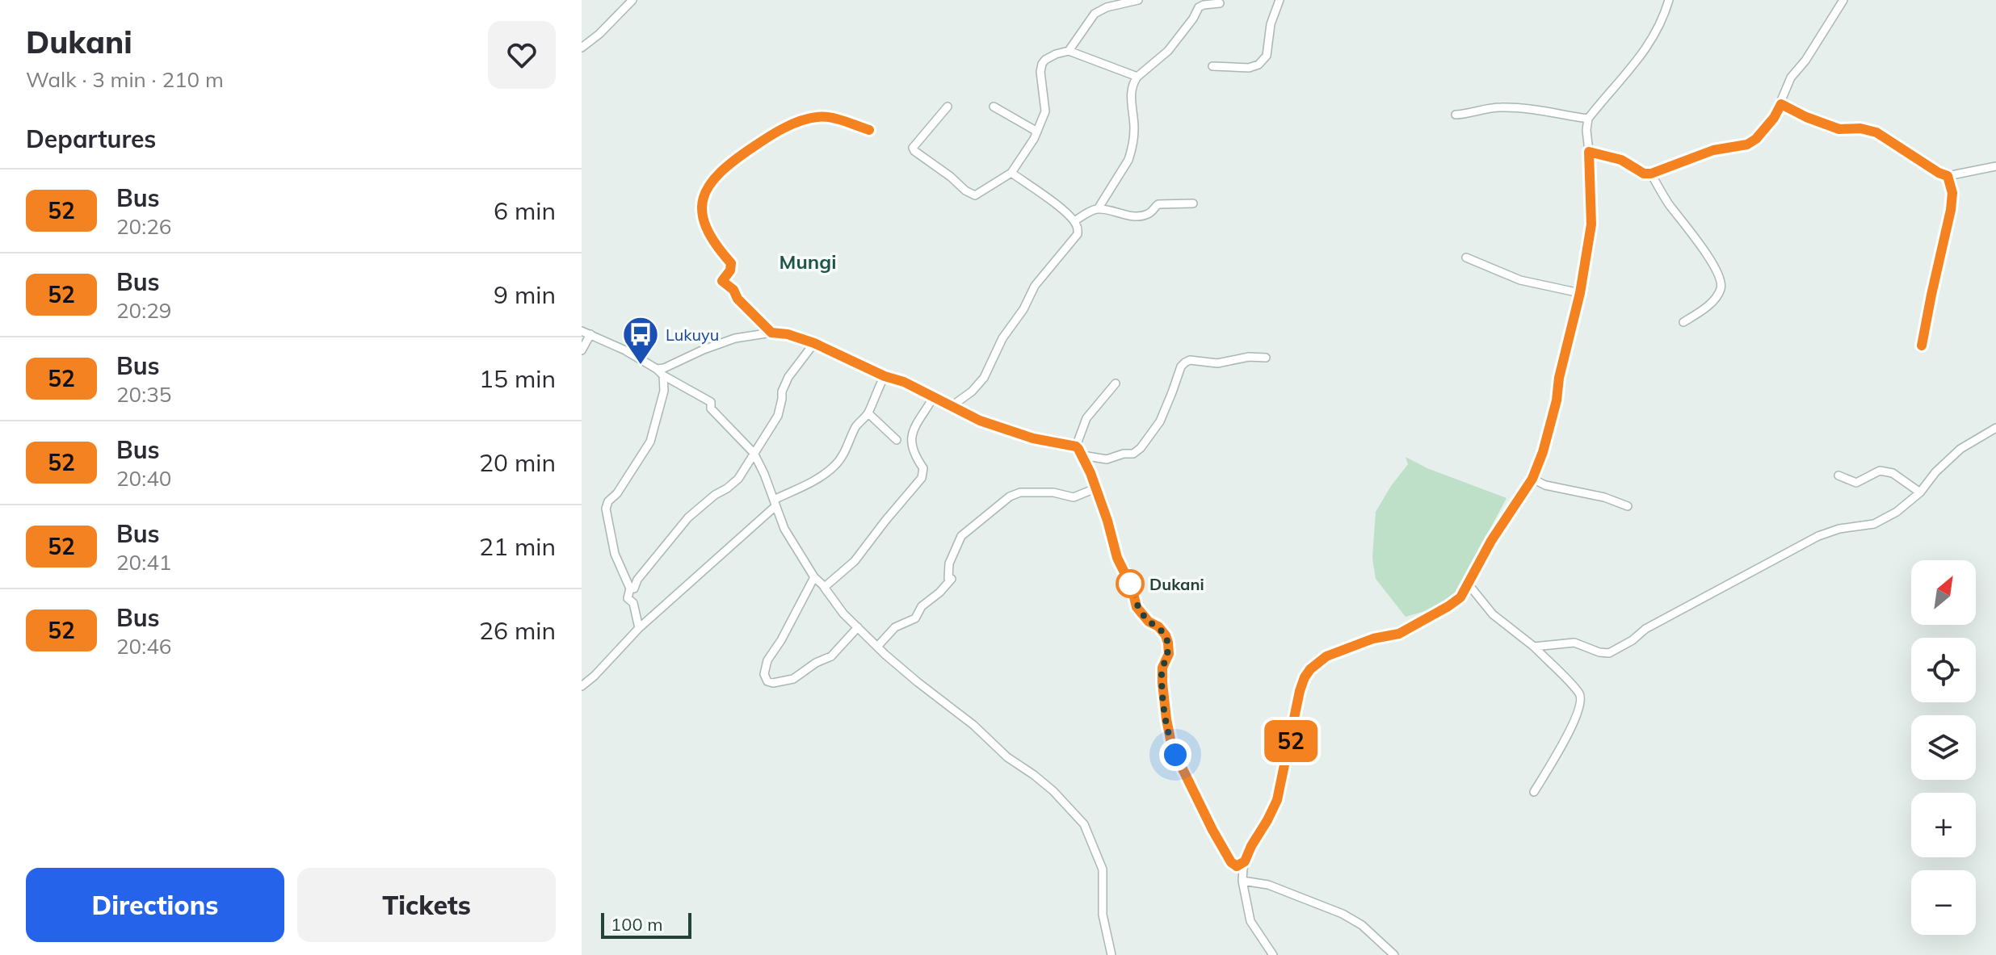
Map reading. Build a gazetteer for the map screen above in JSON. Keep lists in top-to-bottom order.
{
  "districts": ["Mungi"],
  "places": {
    "bus stop": ["Lukuyu"],
    "other": ["Dukani"]
  },
  "lines": ["bus line 52"],
  "scale_bar": "100 m",
  "north": "top right",
  "page": {
    "heading": [
      ["Dukani", "Walk · 3 min · 210 m"],
      "Departures"
    ],
    "on_map": "52",
    "list": [
      {
        "mark": "52",
        "name": "Bus",
        "note": "20:26",
        "value": "6 min"
      },
      {
        "mark": "52",
        "name": "Bus",
        "note": "20:29",
        "value": "9 min"
      },
      {
        "mark": "52",
        "name": "Bus",
        "note": "20:35",
        "value": "15 min"
      },
      {
        "mark": "52",
        "name": "Bus",
        "note": "20:40",
        "value": "20 min"
      },
      {
        "mark": "52",
        "name": "Bus",
        "note": "20:41",
        "value": "21 min"
      },
      {
        "mark": "52",
        "name": "Bus",
        "note": "20:46",
        "value": "26 min"
      }
    ],
    "map_buttons": ["+", "−"],
    "buttons": ["Directions", "Tickets"],
    "scale": "100 m"
  }
}
